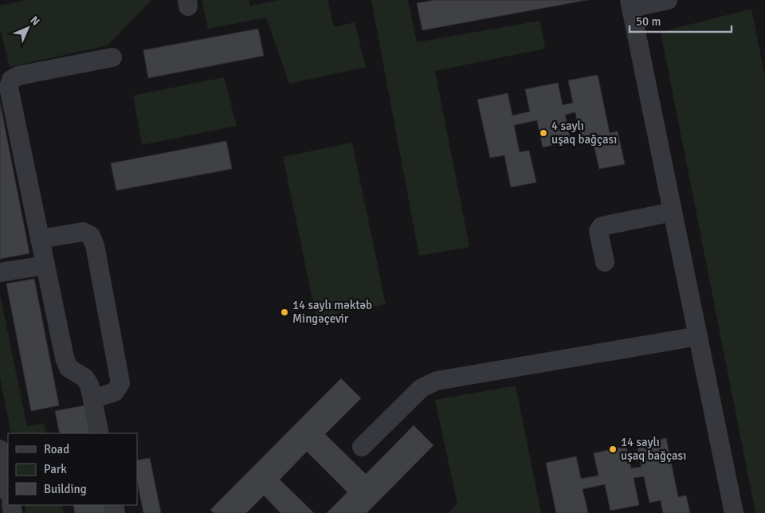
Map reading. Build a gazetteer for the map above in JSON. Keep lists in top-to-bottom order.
{
  "places": ["4 saylı uşaq bağçası", "14 saylı məktəb Mingəçevir", "14 saylı uşaq bağçası"],
  "legend": ["Road", "Park", "Building"],
  "scale_bar": "50 m",
  "north": "top right"
}
